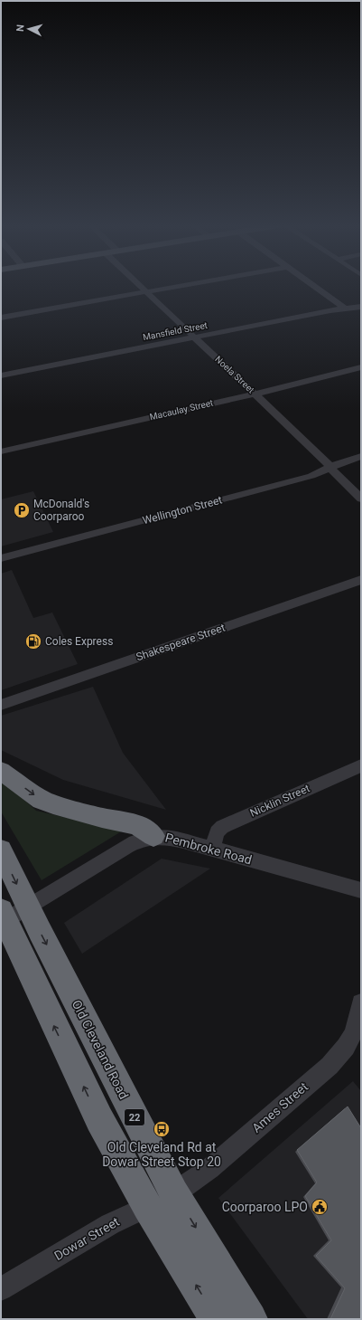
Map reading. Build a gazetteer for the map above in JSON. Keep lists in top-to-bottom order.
{
  "streets": {
    "highway": ["Old Cleveland Road", "22"],
    "street": [
      "Mansfield Street",
      "Noela Street",
      "Macaulay Street",
      "Wellington Street",
      "Shakespeare Street",
      "Nicklin Street",
      "Pembroke Road",
      "Ames Street",
      "Dowar Street"
    ]
  },
  "crossings": [
    ["Mansfield Street", "Noela Street"],
    ["Noela Street", "Macaulay Street"],
    ["Noela Street", "Wellington Street"],
    ["Nicklin Street", "Pembroke Road"],
    ["Pembroke Road", "Old Cleveland Road"],
    ["Old Cleveland Road", "Ames Street"],
    ["Old Cleveland Road", "Dowar Street"],
    ["Ames Street", "Dowar Street"]
  ],
  "places": {
    "parking": ["McDonald's Coorparoo"],
    "fuel station": ["Coles Express"],
    "bus stop": ["Old Cleveland Rd at Dowar Street Stop 20"],
    "public building": ["Coorparoo LPO"]
  },
  "north": "left"
}
